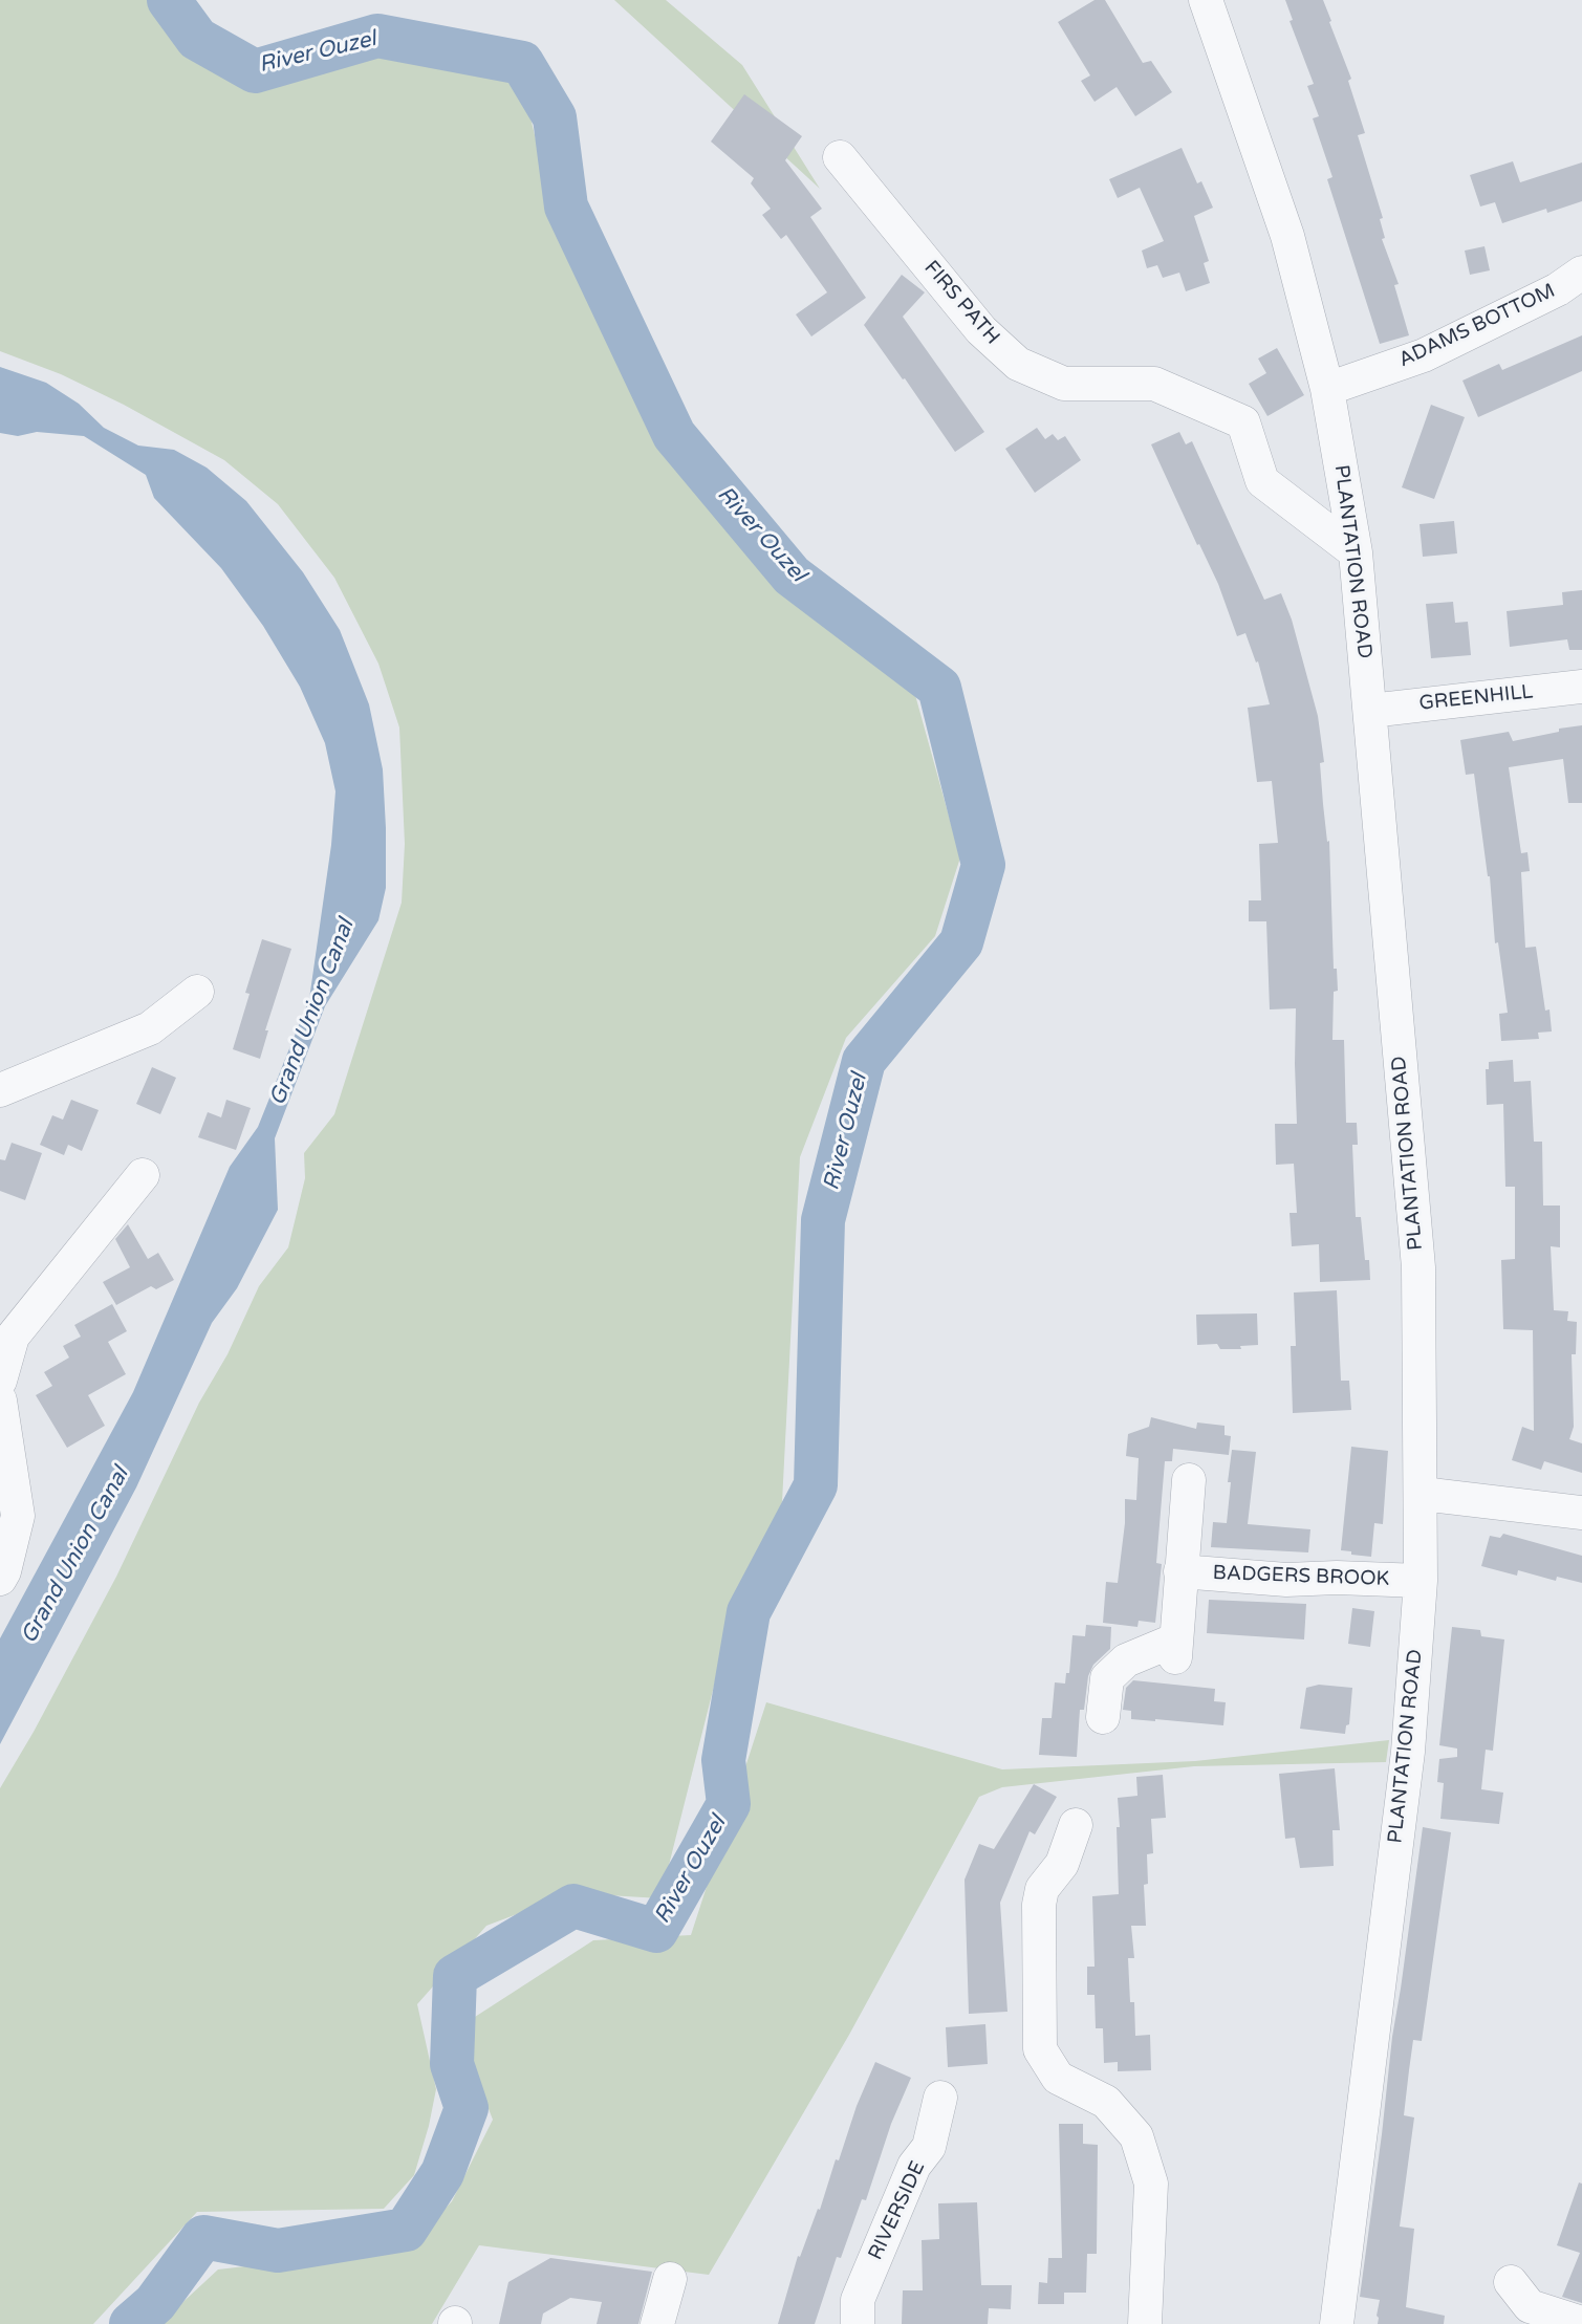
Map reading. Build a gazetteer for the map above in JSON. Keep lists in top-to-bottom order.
{
  "streets": {
    "street": [
      "FIRS PATH",
      "ADAMS BOTTOM",
      "PLANTATION ROAD",
      "GREENHILL",
      "BADGERS BROOK",
      "RIVERSIDE"
    ]
  },
  "crossings": [
    ["FIRS PATH", "PLANTATION ROAD"],
    ["ADAMS BOTTOM", "PLANTATION ROAD"],
    ["PLANTATION ROAD", "GREENHILL"],
    ["PLANTATION ROAD", "BADGERS BROOK"]
  ],
  "water": ["River Ouzel", "Grand Union Canal"]
}
